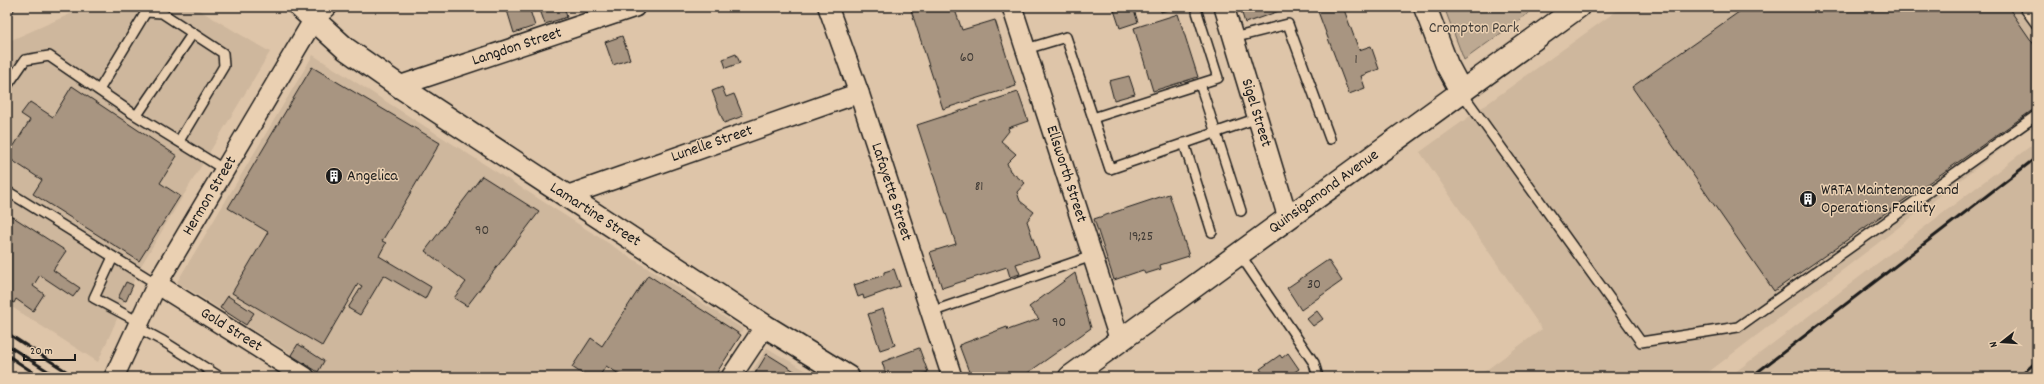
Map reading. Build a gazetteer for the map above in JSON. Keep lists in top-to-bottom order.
{
  "streets": {
    "main road": ["Quinsigamond Avenue", "Lamartine Street"],
    "street": [
      "Langdon Street",
      "Sigel Street",
      "Lunelle Street",
      "Ellsworth Street",
      "Lafayette Street",
      "Hermon Street",
      "Gold Street"
    ]
  },
  "crossings": [
    ["Langdon Street", "Lamartine Street"],
    ["Sigel Street", "Quinsigamond Avenue"],
    ["Lunelle Street", "Lafayette Street"],
    ["Lunelle Street", "Lamartine Street"],
    ["Ellsworth Street", "Quinsigamond Avenue"],
    ["Hermon Street", "Lamartine Street"],
    ["Hermon Street", "Gold Street"]
  ],
  "parks": ["Crompton Park"],
  "places": {
    "building": ["Angelica", "WRTA Maintenance and Operations Facility"]
  },
  "house_numbers": [
    "60",
    "1",
    "81",
    "90",
    "19;25",
    "30",
    "90"
  ],
  "scale_bar": "20 m",
  "north": "left"
}
